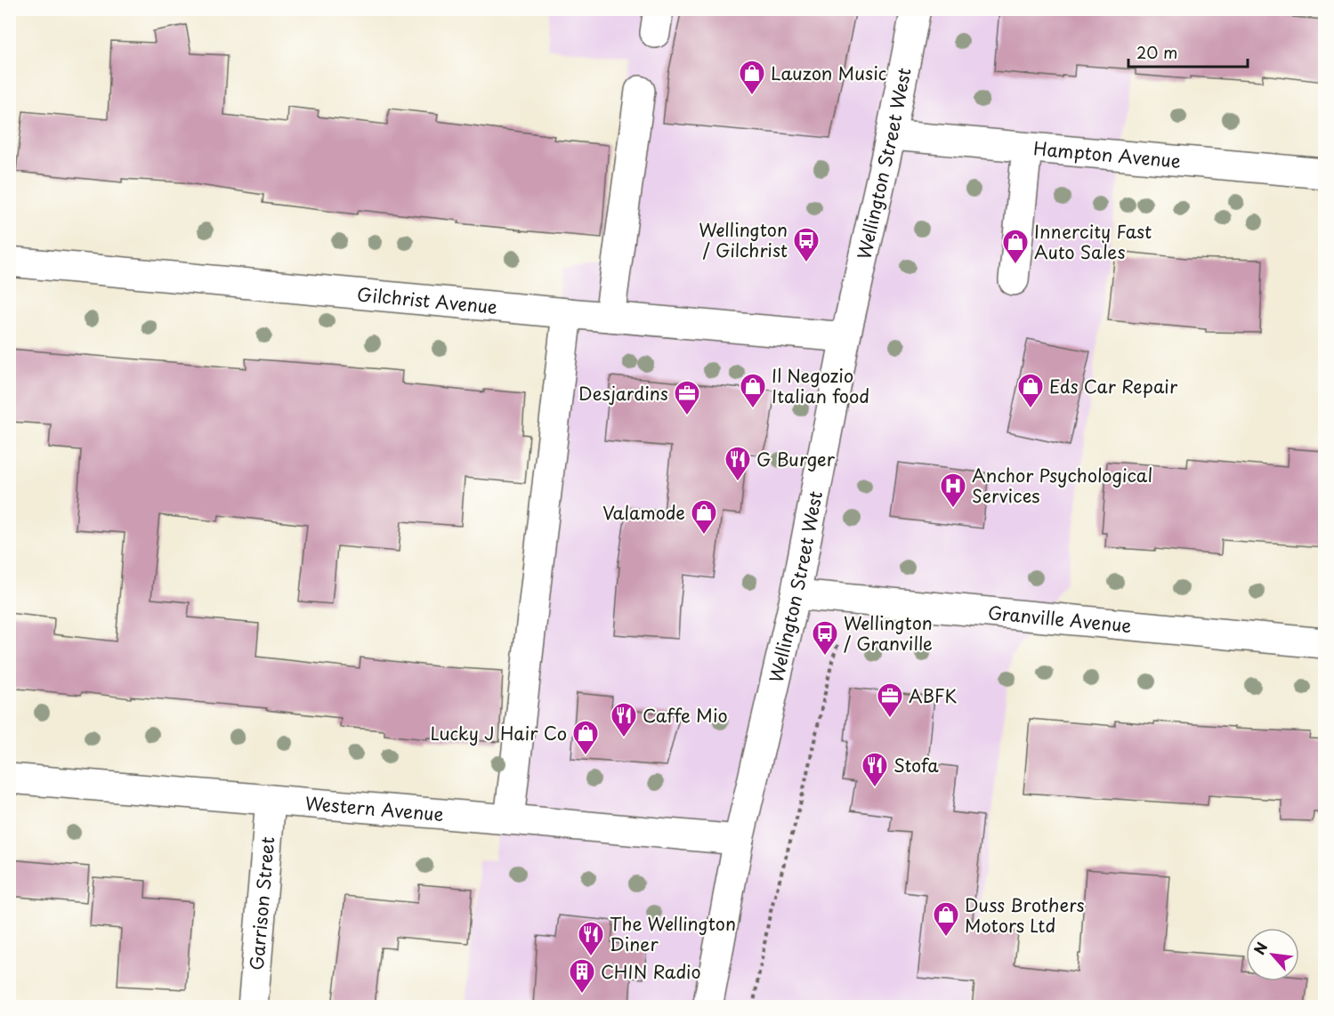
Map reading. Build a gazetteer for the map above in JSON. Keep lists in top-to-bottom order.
{
  "streets": {
    "street": [
      "Hampton Avenue",
      "Wellington Street West",
      "Gilchrist Avenue",
      "Granville Avenue",
      "Western Avenue",
      "Garrison Street"
    ]
  },
  "crossings": [
    ["Hampton Avenue", "Wellington Street West"],
    ["Wellington Street West", "Gilchrist Avenue"],
    ["Wellington Street West", "Granville Avenue"],
    ["Wellington Street West", "Western Avenue"],
    ["Western Avenue", "Garrison Street"]
  ],
  "places": {
    "shop": [
      "Lauzon Music",
      "Innercity Fast Auto Sales",
      "Il Negozio Italian food",
      "Eds Car Repair",
      "Valamode",
      "Lucky J Hair Co",
      "Duss Brothers Motors Ltd"
    ],
    "bus stop": ["Wellington / Gilchrist", "Wellington / Granville"],
    "office": ["Desjardins", "ABFK"],
    "restaurant": [
      "G Burger",
      "Caffe Mio",
      "Stofa",
      "The Wellington Diner"
    ],
    "hospital": ["Anchor Psychological Services"],
    "building": ["CHIN Radio"]
  },
  "scale_bar": "20 m",
  "north": "top left"
}
